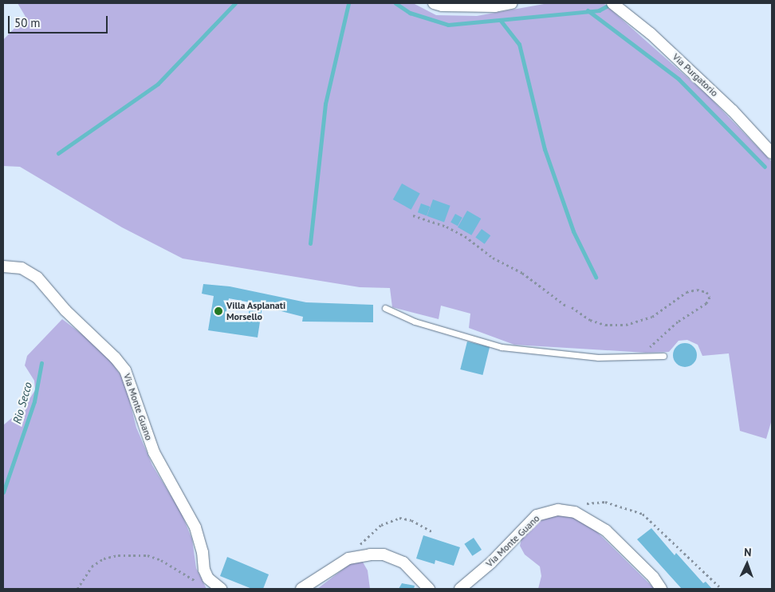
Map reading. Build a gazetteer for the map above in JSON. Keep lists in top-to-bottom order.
{
  "streets": {
    "street": ["Via Purgatorio", "Via Monte Guano"]
  },
  "water": ["Rio Secco"],
  "places": ["Villa Asplanati Morsello"],
  "scale_bar": "50 m",
  "north": "top"
}
